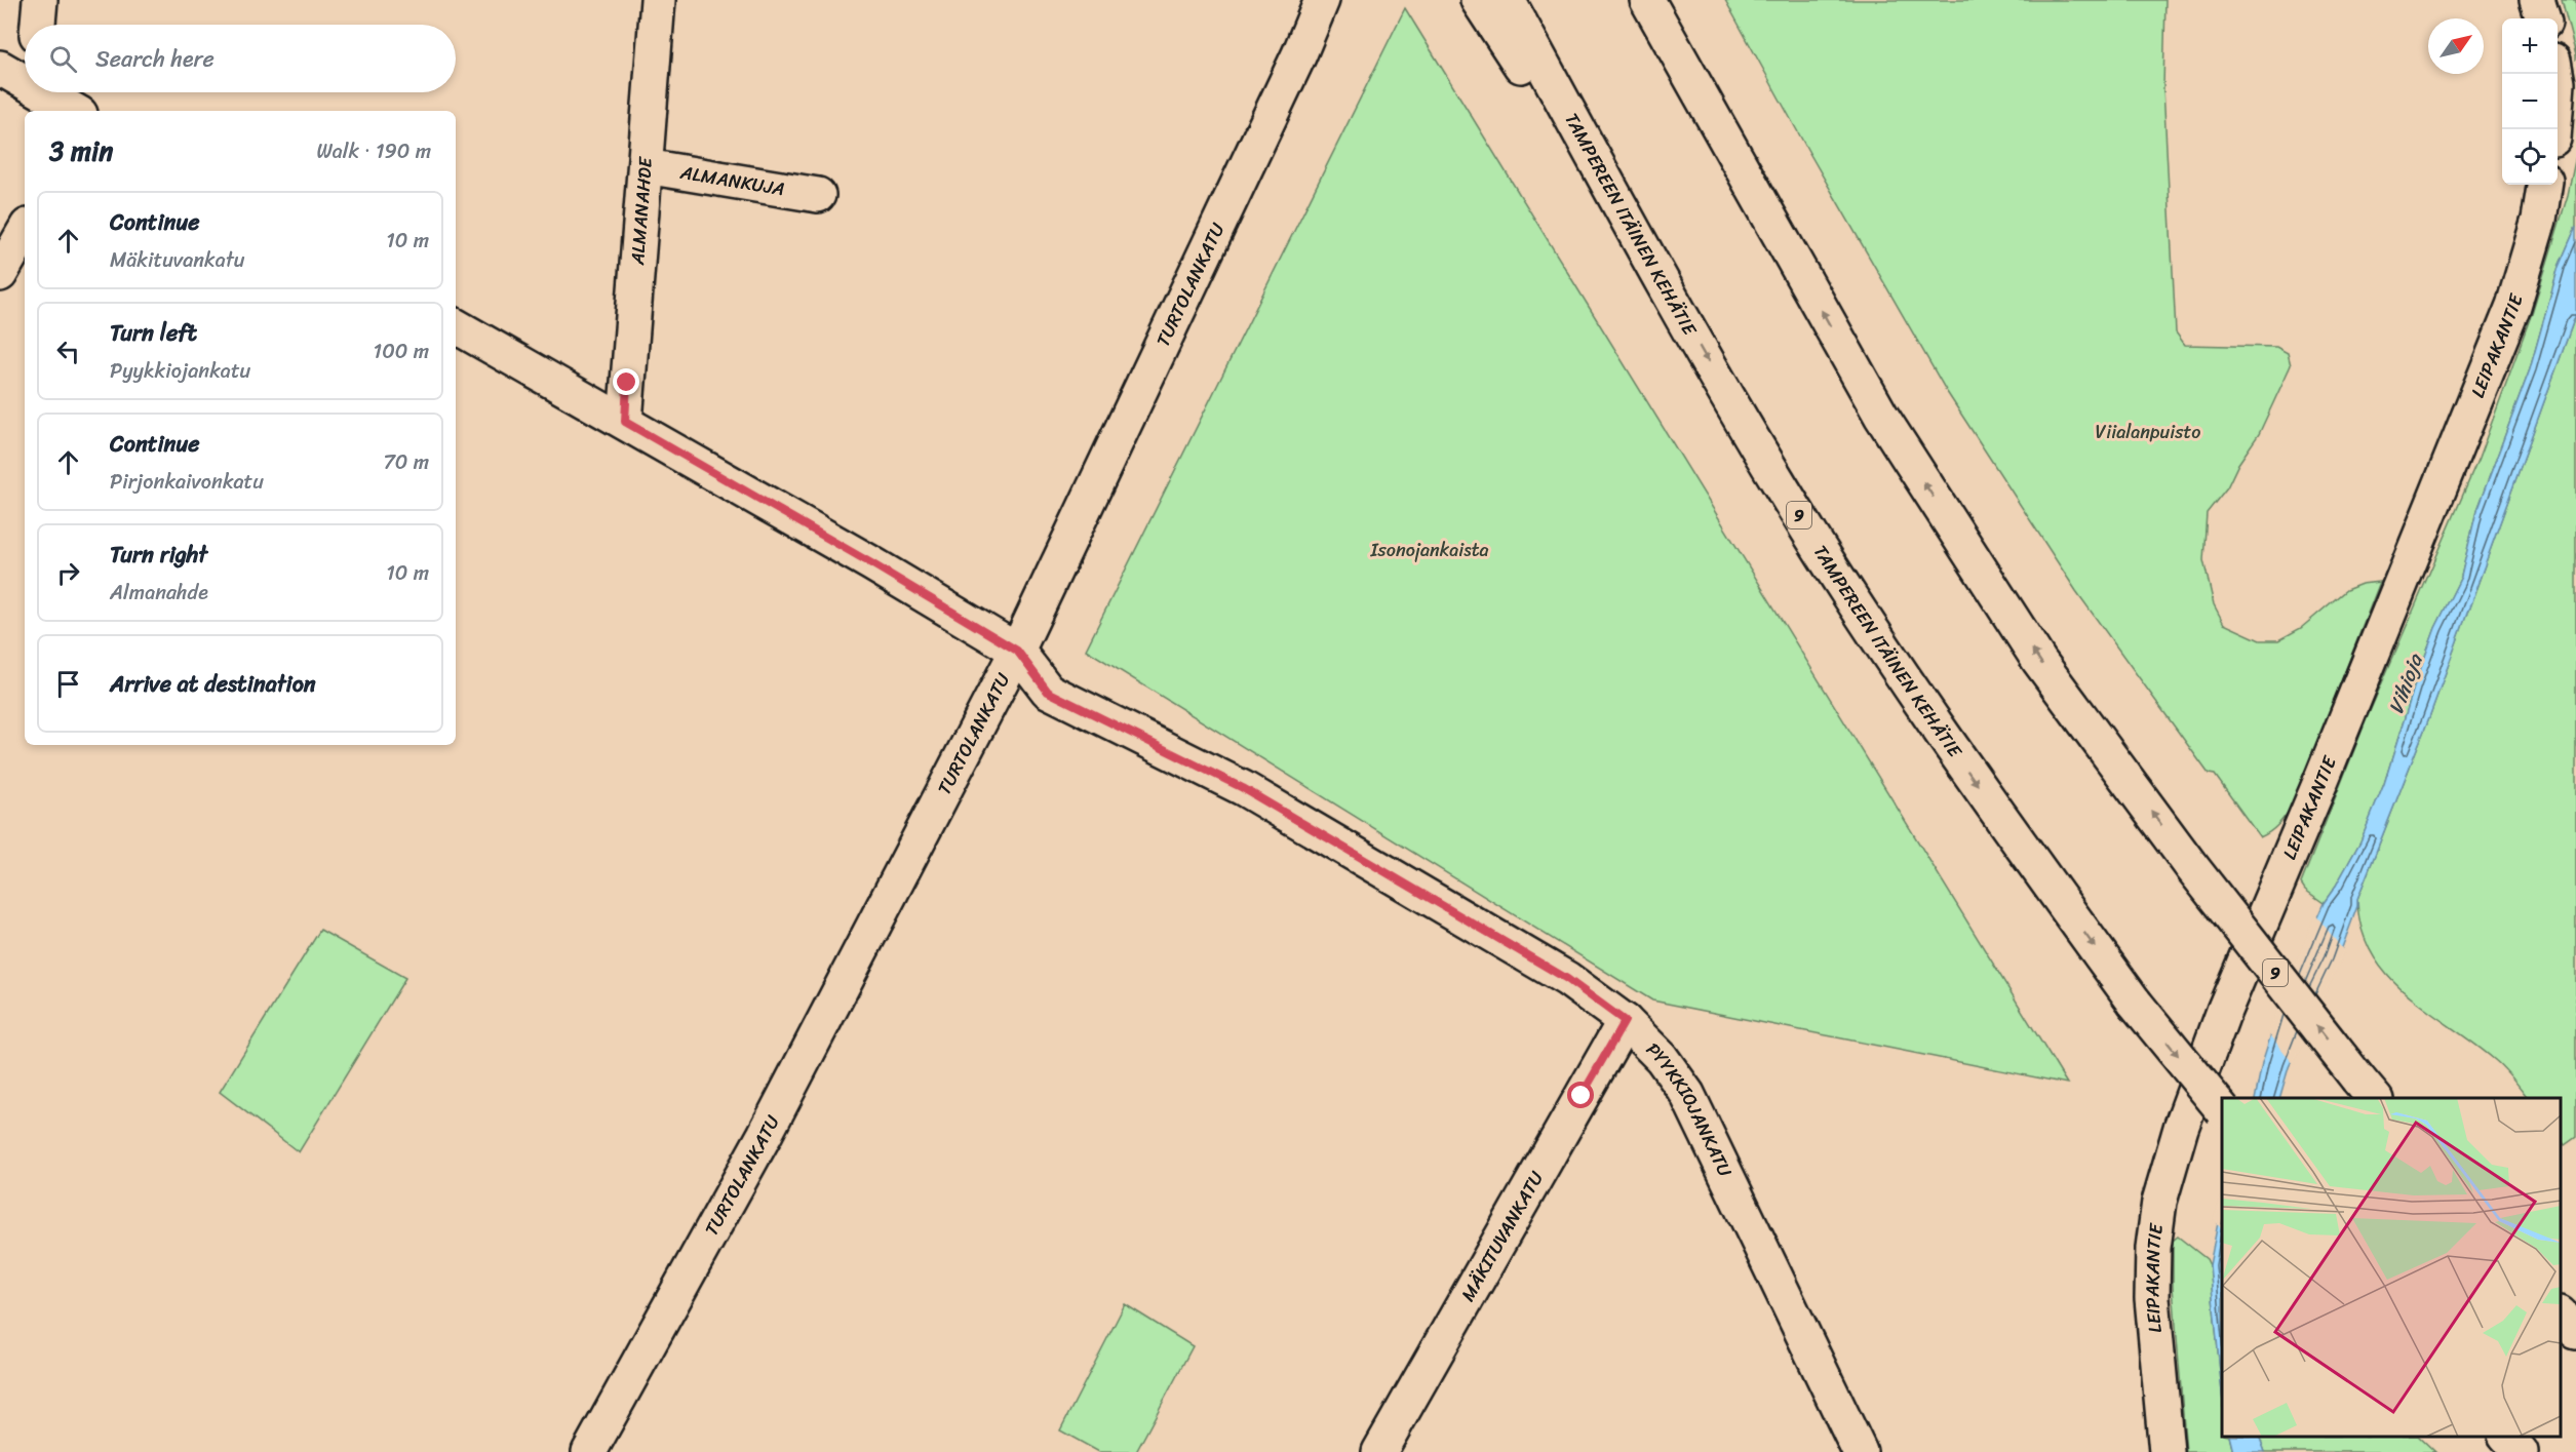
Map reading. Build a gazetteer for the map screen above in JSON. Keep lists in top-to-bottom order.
{
  "streets": {
    "main road": [
      "ALMANKUJA",
      "ALMANAHDE",
      "TAMPEREEN ITÄINEN KEHÄTIE",
      "TURTOLANKATU",
      "LEIPAKANTIE",
      "9",
      "PYYKKIOJANKATU",
      "MÄKITUVANKATU"
    ]
  },
  "crossings": [
    ["ALMANKUJA", "ALMANAHDE"],
    ["TURTOLANKATU", "PYYKKIOJANKATU"],
    ["PYYKKIOJANKATU", "MÄKITUVANKATU"]
  ],
  "water": ["Vihioja"],
  "parks": ["Viialanpuisto", "Isonojankaista"],
  "north": "top right",
  "page": {
    "map_buttons": ["+", "−"],
    "search": "Search here",
    "heading": ["3 min", "Walk · 190 m"],
    "list": [
      ["Continue", "Mäkituvankatu", "10 m"],
      ["Turn left", "Pyykkiojankatu", "100 m"],
      ["Continue", "Pirjonkaivonkatu", "70 m"],
      ["Turn right", "Almanahde", "10 m"],
      "Arrive at destination"
    ]
  }
}
